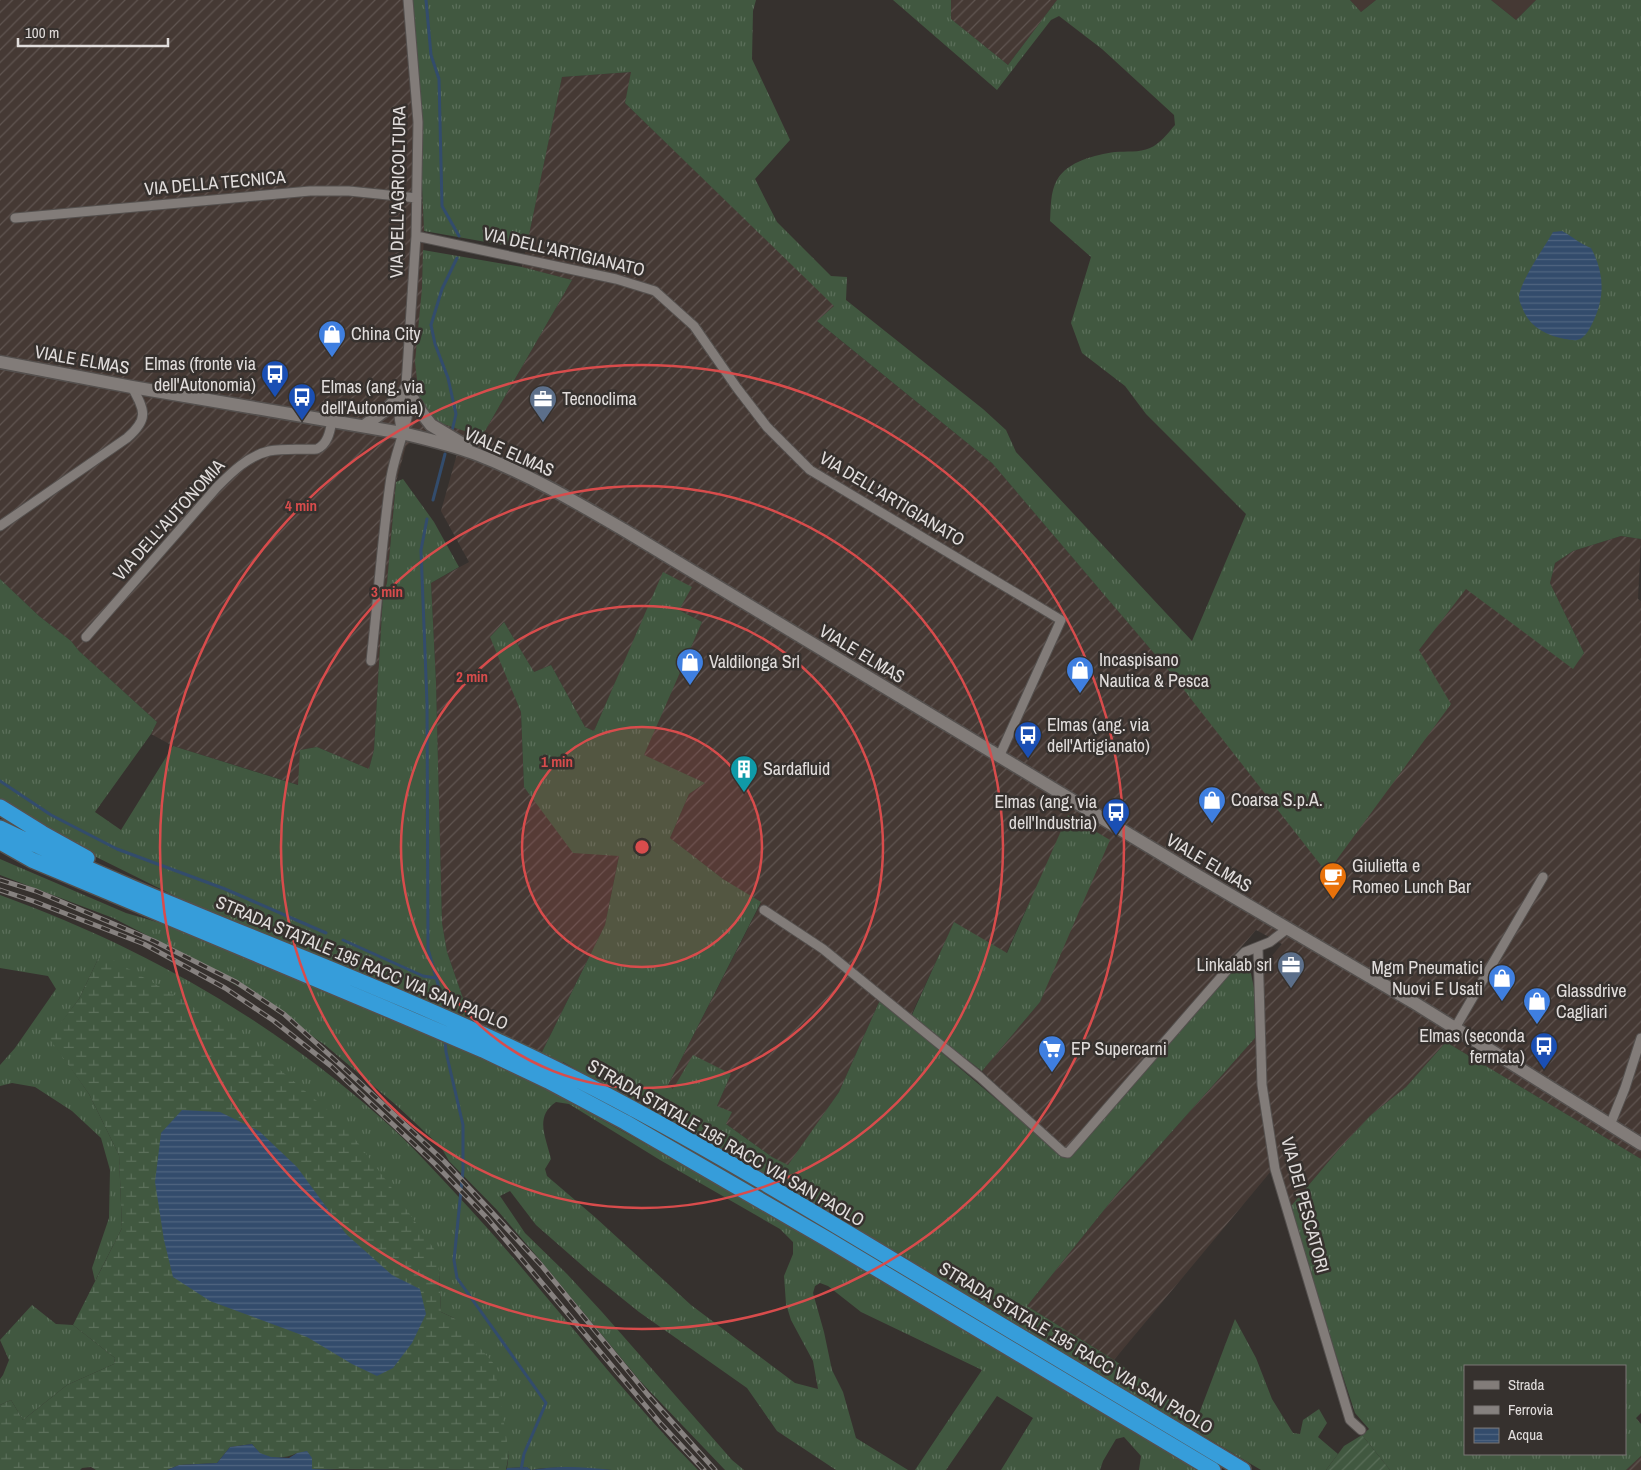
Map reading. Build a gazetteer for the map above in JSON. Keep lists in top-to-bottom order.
{
  "streets": {
    "highway": ["STRADA STATALE 195 RACC VIA SAN PAOLO"],
    "main road": ["VIALE ELMAS"],
    "street": [
      "VIA DELLA TECNICA",
      "VIA DELL'AGRICOLTURA",
      "VIA DELL'ARTIGIANATO",
      "VIA DELL'AUTONOMIA",
      "VIA DEI PESCATORI"
    ]
  },
  "crossings": [
    ["VIA DELLA TECNICA", "VIA DELL'AGRICOLTURA"],
    ["VIA DELL'AGRICOLTURA", "VIA DELL'ARTIGIANATO"],
    ["VIA DELL'AGRICOLTURA", "VIALE ELMAS"],
    ["VIA DELL'ARTIGIANATO", "VIALE ELMAS"],
    ["VIALE ELMAS", "VIA DELL'AUTONOMIA"]
  ],
  "places": {
    "shop": [
      "China City",
      "Valdilonga Srl",
      "Incaspisano Nautica & Pesca",
      "Coarsa S.p.A.",
      "Mgm Pneumatici Nuovi E Usati",
      "Glassdrive Cagliari"
    ],
    "bus stop": [
      "Elmas (fronte via dell'Autonomia)",
      "Elmas (ang. via dell'Autonomia)",
      "Elmas (ang. via dell'Artigianato)",
      "Elmas (ang. via dell'Industria)",
      "Elmas (seconda fermata)"
    ],
    "office": ["Tecnoclima", "Linkalab srl"],
    "building": ["Sardafluid"],
    "cafe": ["Giulietta e Romeo Lunch Bar"],
    "supermarket": ["EP Supercarni"]
  },
  "legend": ["Strada", "Ferrovia", "Acqua"],
  "scale_bar": "100 m",
  "rings": [
    "4 min",
    "3 min",
    "2 min",
    "1 min"
  ]
}
